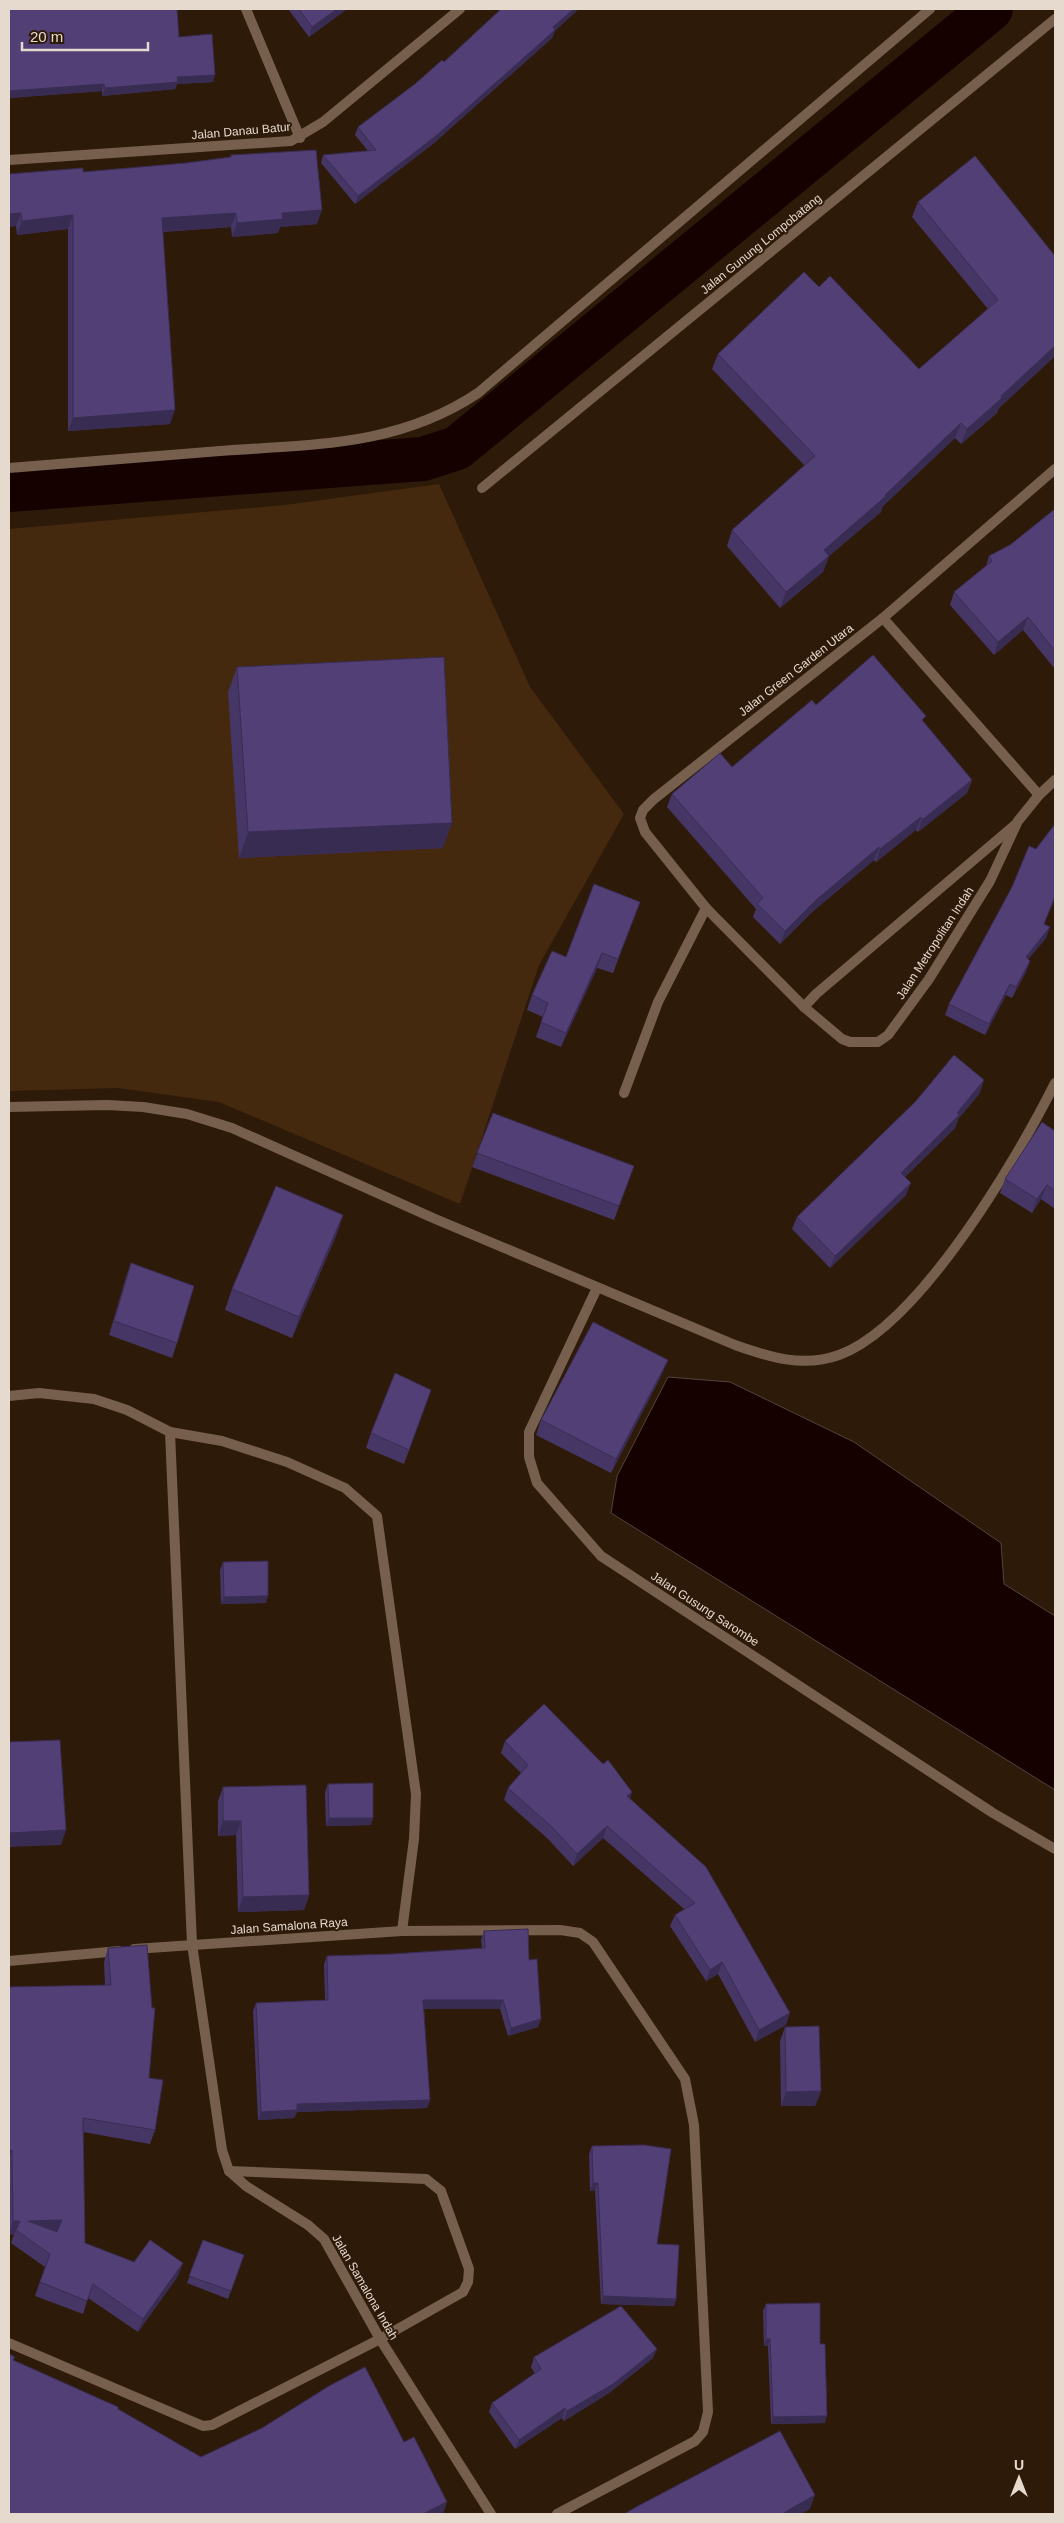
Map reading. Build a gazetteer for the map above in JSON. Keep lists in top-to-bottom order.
{
  "streets": {
    "street": [
      "Jalan Danau Batur",
      "Jalan Gunung Lompobatang",
      "Jalan Green Garden Utara",
      "Jalan Metropolitan Indah",
      "Jalan Gusung Sarombe",
      "Jalan Samalona Raya",
      "Jalan Samalona Indah"
    ]
  },
  "crossings": [
    ["Jalan Green Garden Utara", "Jalan Metropolitan Indah"]
  ],
  "scale_bar": "20 m",
  "north": "top"
}
